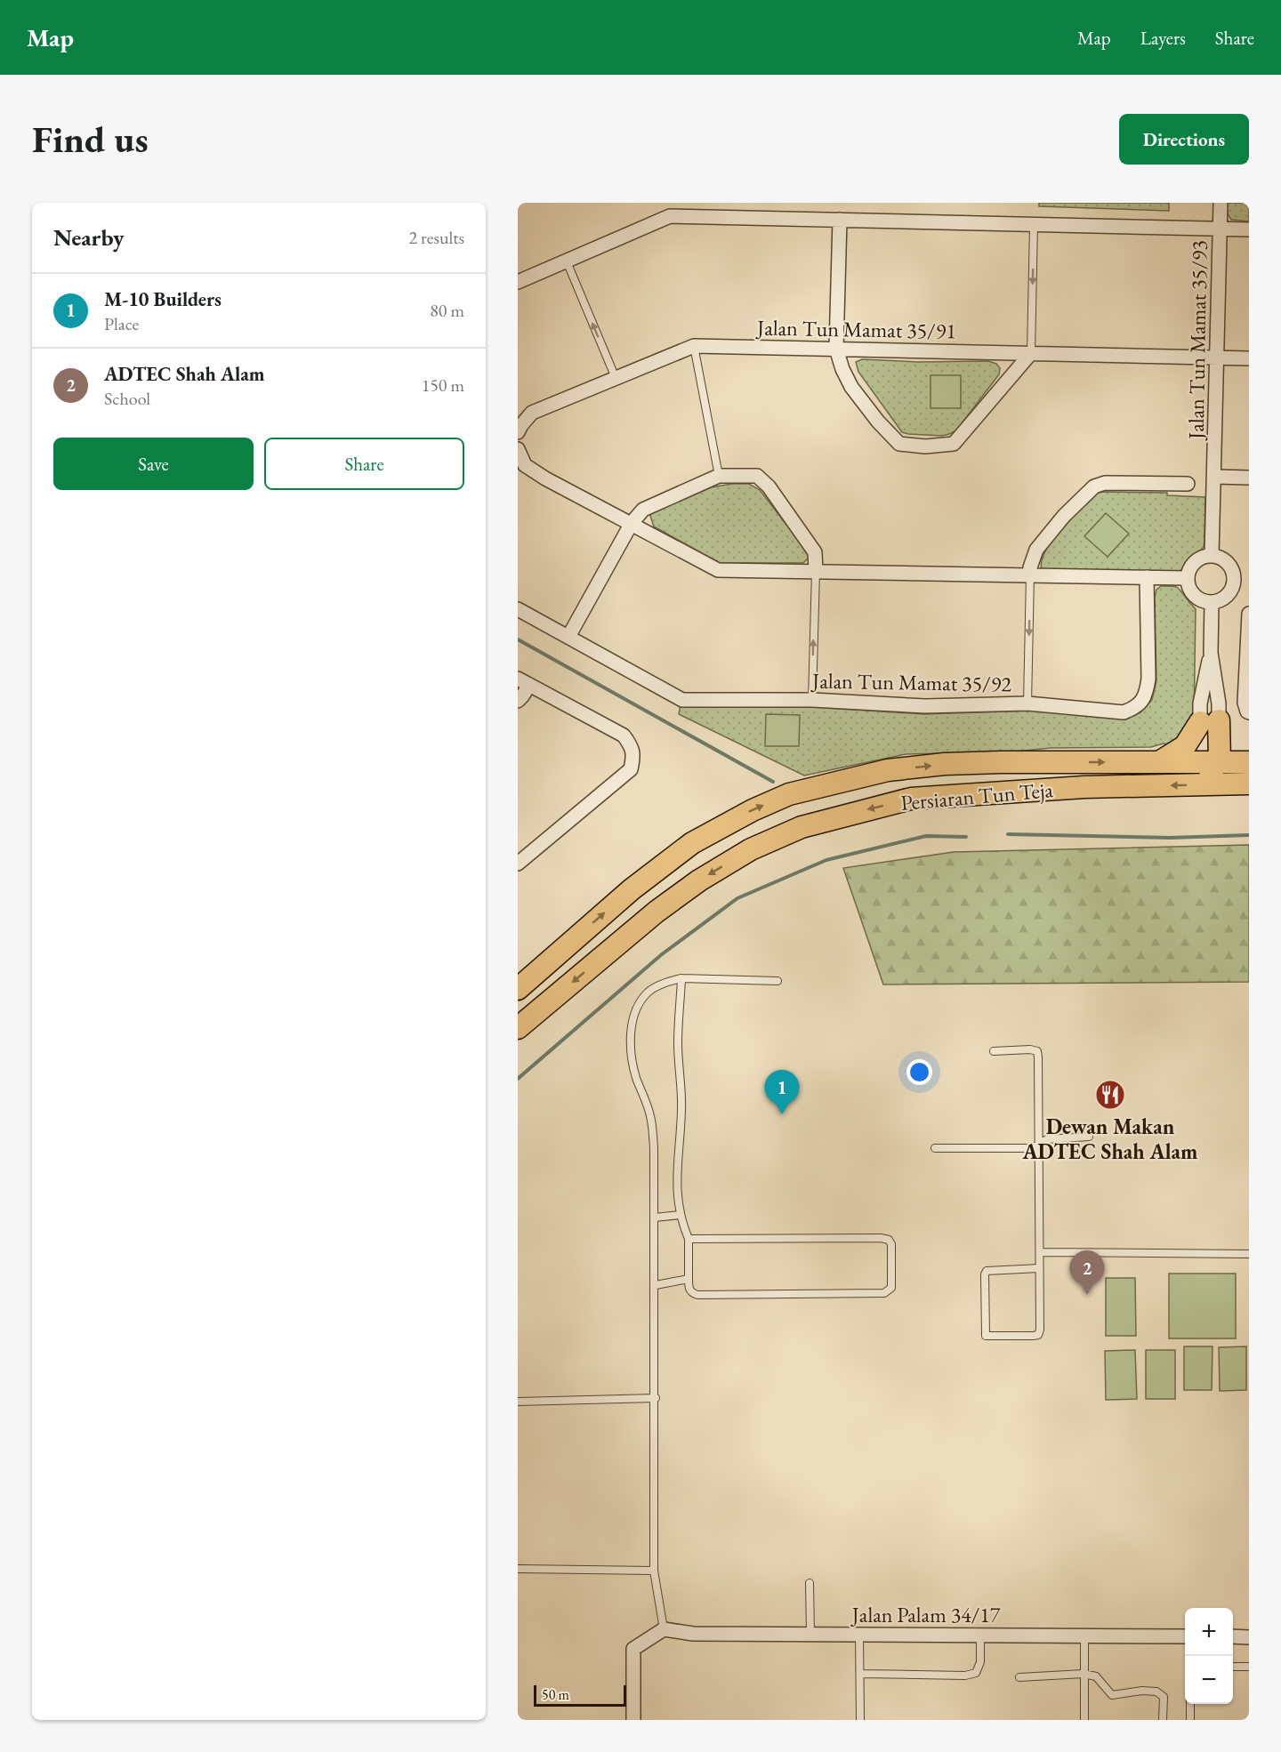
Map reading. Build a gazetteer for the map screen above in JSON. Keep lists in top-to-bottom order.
{
  "streets": {
    "main road": ["Persiaran Tun Teja"],
    "street": [
      "Jalan Tun Mamat 35/91",
      "Jalan Tun Mamat 35/93",
      "Jalan Tun Mamat 35/92",
      "Jalan Palam 34/17"
    ]
  },
  "crossings": [
    ["Jalan Tun Mamat 35/91", "Jalan Tun Mamat 35/93"]
  ],
  "places": {
    "restaurant": ["Dewan Makan ADTEC Shah Alam"]
  },
  "scale_bar": "50 m",
  "page": {
    "header": "Map",
    "nav": ["Map", "Layers", "Share"],
    "buttons": [
      "Directions",
      ["Save", "Share"]
    ],
    "title": "Find us",
    "heading": ["Nearby", "2 results"],
    "list": [
      {
        "mark": "1",
        "name": "M-10 Builders",
        "note": "Place",
        "value": "80 m"
      },
      {
        "mark": "2",
        "name": "ADTEC Shah Alam",
        "note": "School",
        "value": "150 m"
      }
    ],
    "pins": ["1", "2"],
    "map_buttons": ["+", "−"],
    "scale": "50 m"
  }
}
